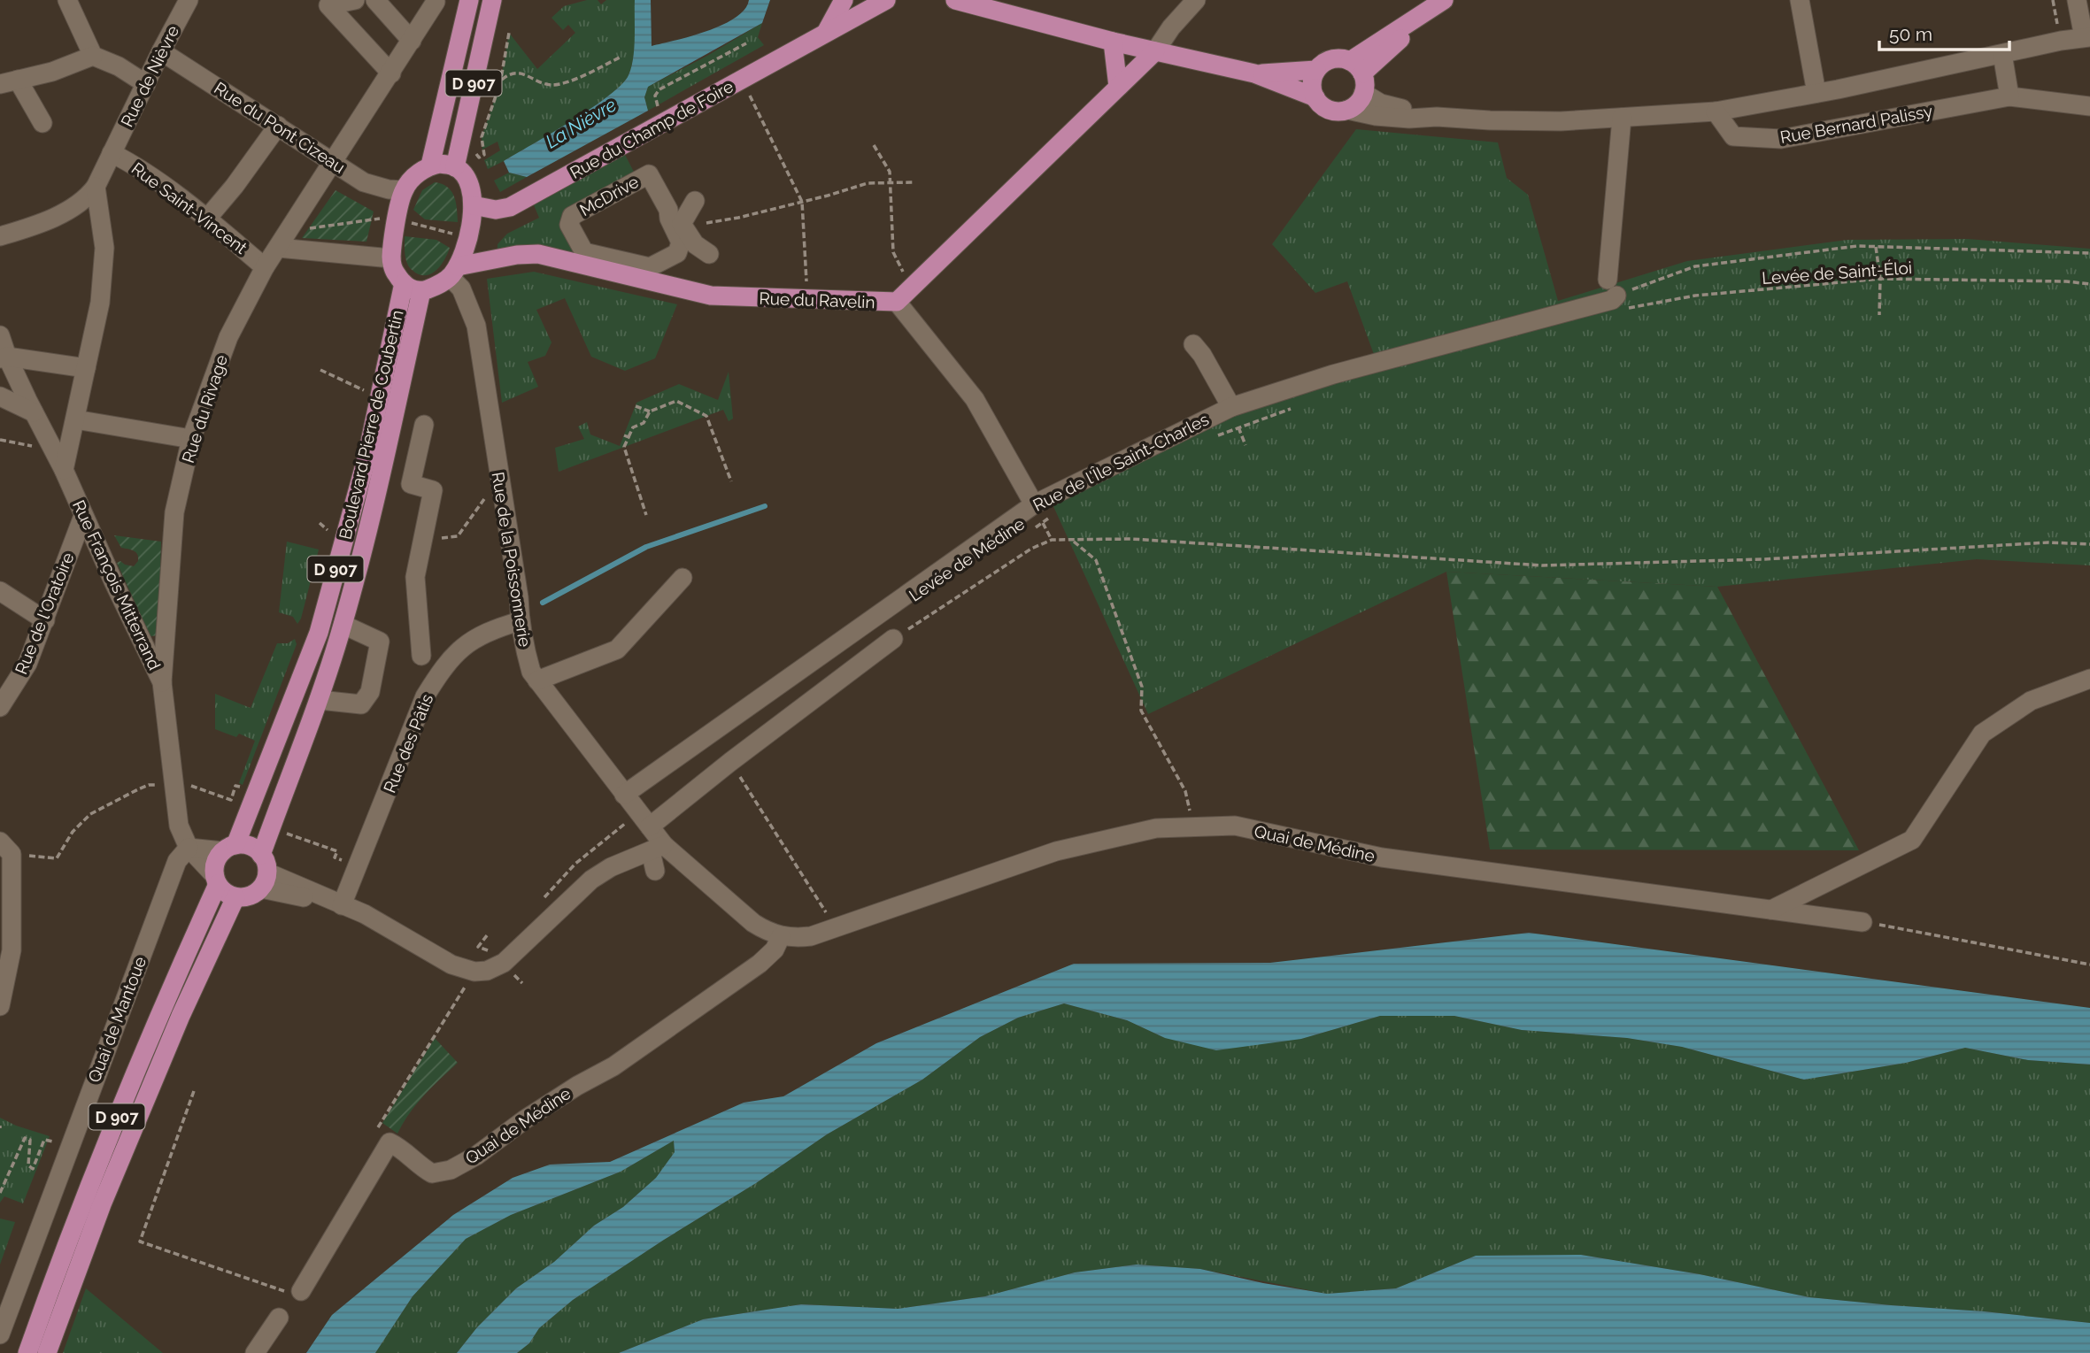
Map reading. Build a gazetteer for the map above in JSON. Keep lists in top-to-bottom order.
{
  "streets": {
    "main road": [
      "D 907",
      "Rue du Champ de Foire",
      "Rue du Ravelin",
      "Boulevard Pierre de Coubertin"
    ],
    "street": [
      "Rue de Nièvre",
      "Rue Bernard Palissy",
      "Rue du Pont Cizeau",
      "McDrive",
      "Rue Saint-Vincent",
      "Rue du Rivage",
      "Rue de l'Île Saint-Charles",
      "Rue de la Poissonnerie",
      "Rue François Mitterrand",
      "Rue de l'Oratoire",
      "Rue des Pâtis",
      "Quai de Médine",
      "Quai de Mantoue"
    ],
    "path": ["Levée de Saint-Éloi", "Levée de Médine"]
  },
  "crossings": [
    ["Rue de Nièvre", "Rue du Pont Cizeau"],
    ["Rue de Nièvre", "Rue Saint-Vincent"],
    ["D 907", "Boulevard Pierre de Coubertin"],
    ["Rue du Pont Cizeau", "Rue du Rivage"],
    ["Rue Saint-Vincent", "Rue du Rivage"],
    ["Levée de Saint-Éloi", "Rue de l'Île Saint-Charles"],
    ["Rue du Ravelin", "Boulevard Pierre de Coubertin"],
    ["Rue du Ravelin", "Rue de la Poissonnerie"],
    ["Rue du Rivage", "Rue François Mitterrand"],
    ["Rue de l'Île Saint-Charles", "Rue de la Poissonnerie"],
    ["Rue de la Poissonnerie", "Rue des Pâtis"],
    ["Rue de la Poissonnerie", "Quai de Médine"],
    ["Rue François Mitterrand", "Rue de l'Oratoire"],
    ["Rue François Mitterrand", "Quai de Mantoue"]
  ],
  "water": ["La Nièvre"],
  "scale_bar": "50 m"
}
